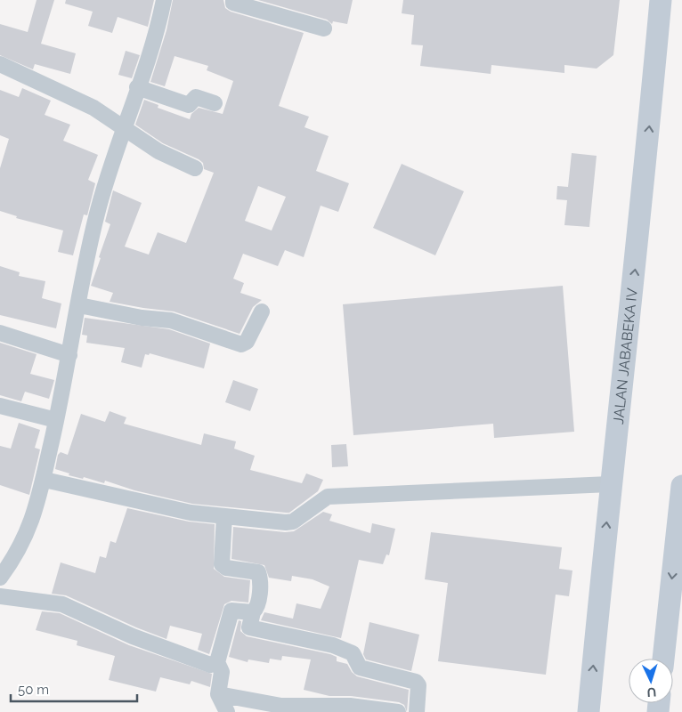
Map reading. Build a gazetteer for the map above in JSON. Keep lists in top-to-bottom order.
{
  "streets": {
    "street": ["JALAN JABABEKA IV"]
  },
  "one_way": ["JALAN JABABEKA IV"],
  "scale_bar": "50 m",
  "north": "bottom"
}
